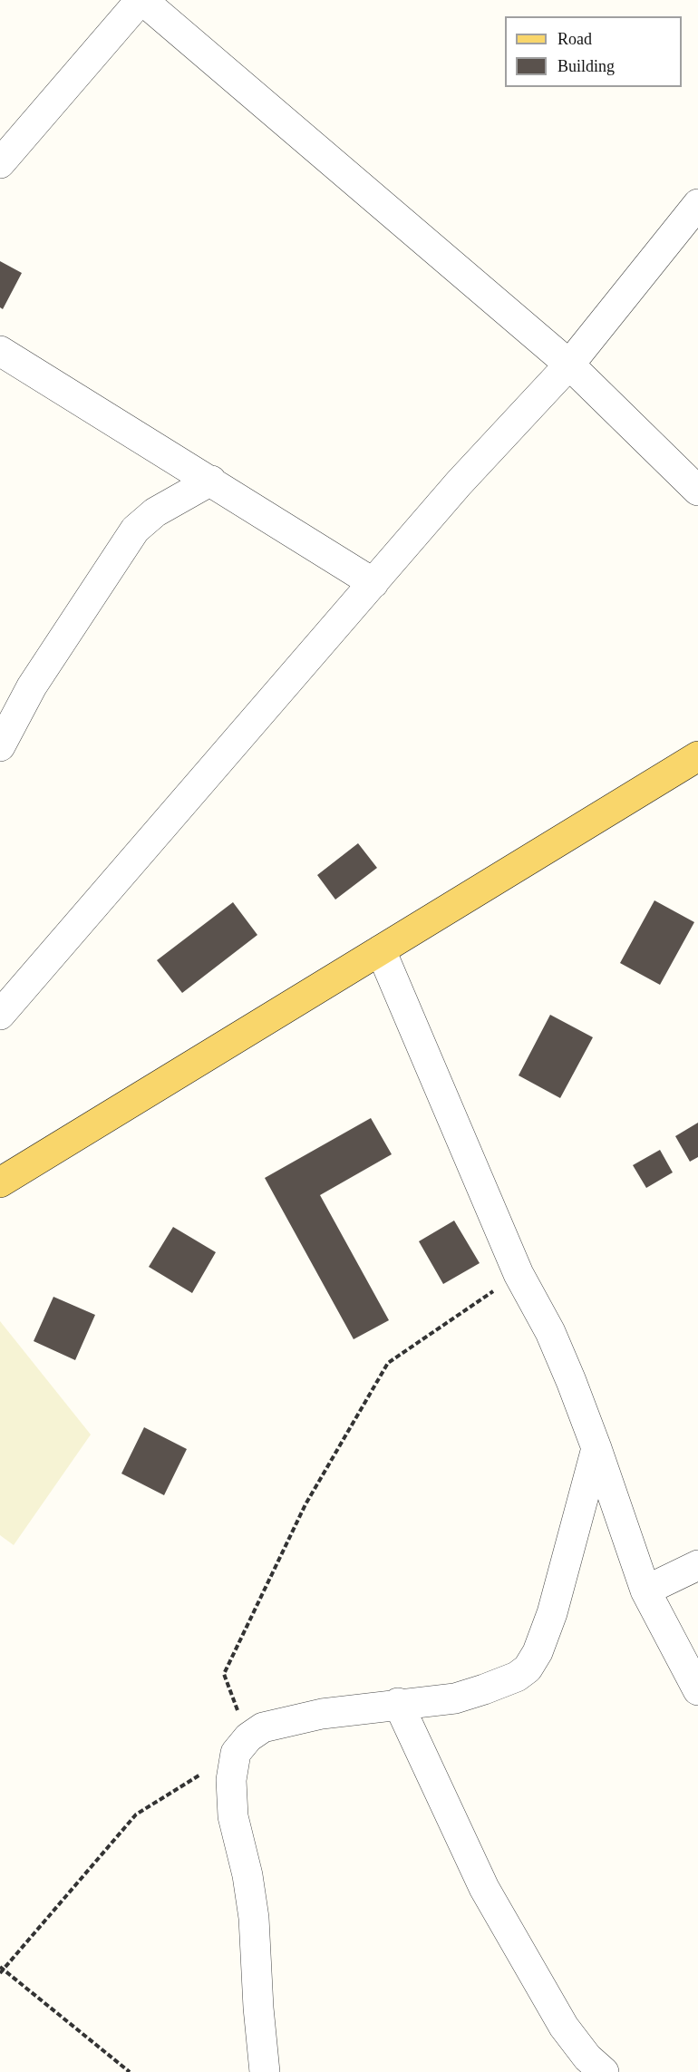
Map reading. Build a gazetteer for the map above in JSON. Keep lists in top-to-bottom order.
{
  "legend": ["Road", "Building"]
}
